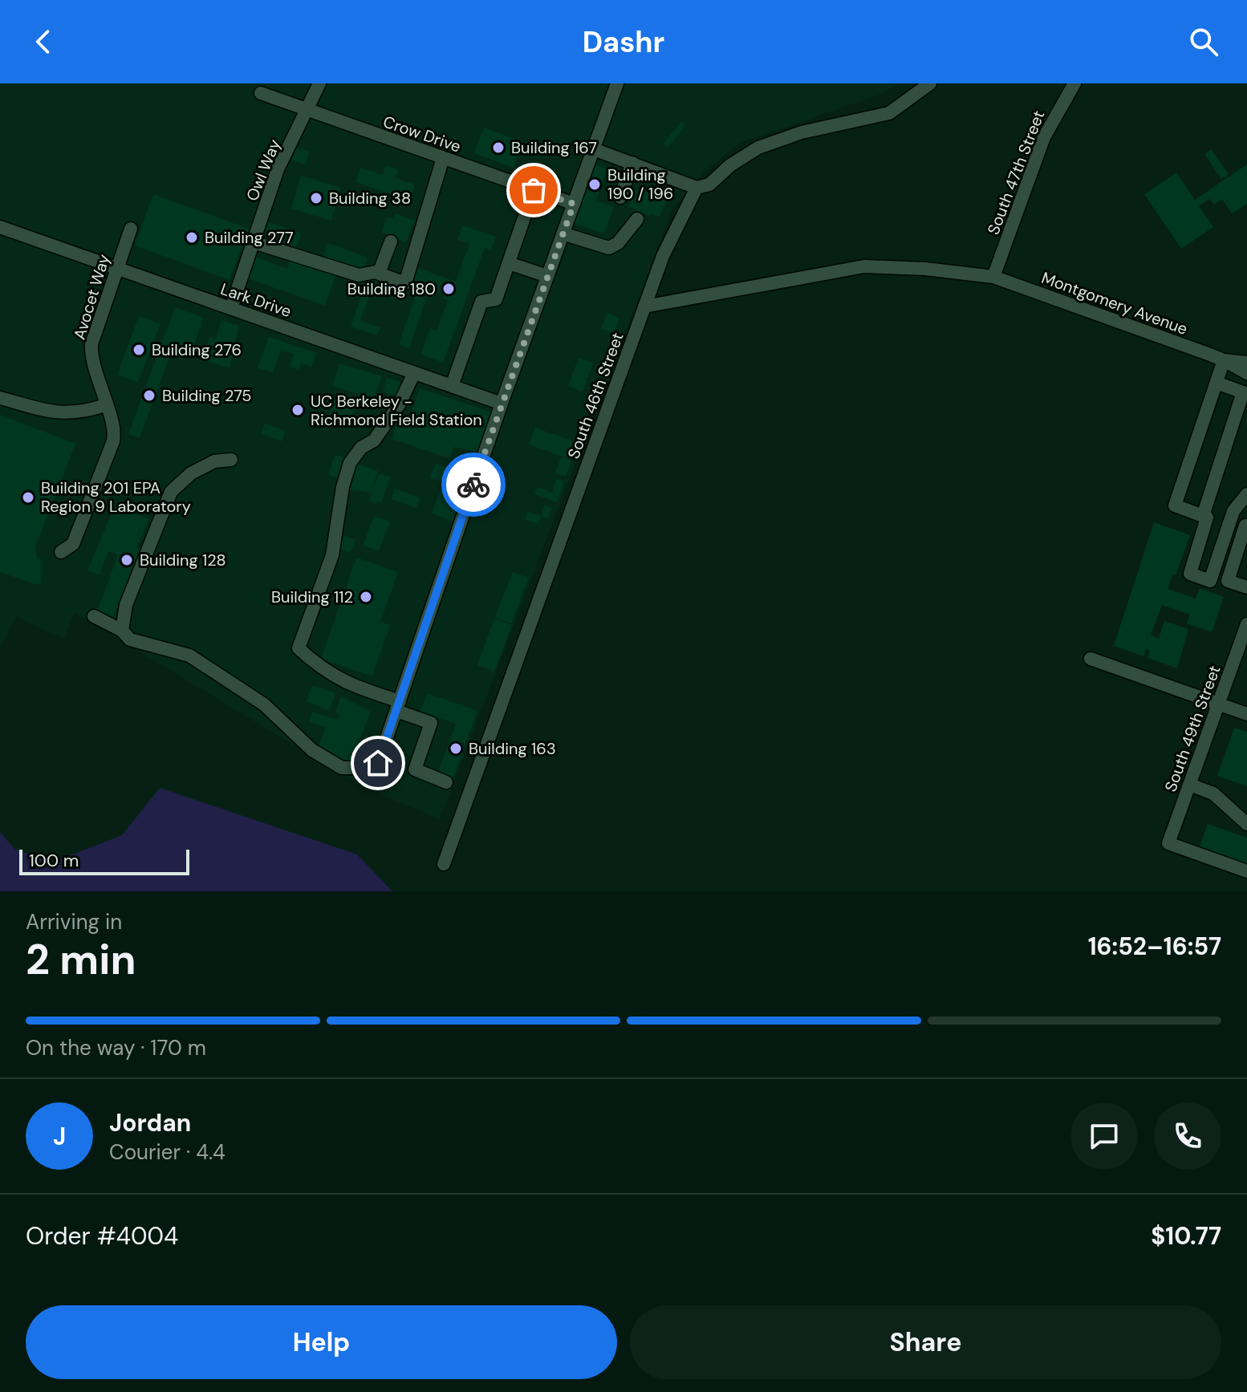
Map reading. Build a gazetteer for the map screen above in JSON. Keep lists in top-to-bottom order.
{
  "streets": {
    "street": [
      "Crow Drive",
      "Owl Way",
      "South 47th Street",
      "Avocet Way",
      "Lark Drive",
      "Montgomery Avenue",
      "South 46th Street",
      "South 49th Street"
    ]
  },
  "crossings": [
    ["Crow Drive", "Owl Way"],
    ["Owl Way", "Lark Drive"],
    ["South 47th Street", "Montgomery Avenue"],
    ["Avocet Way", "Lark Drive"],
    ["Montgomery Avenue", "South 46th Street"]
  ],
  "places": [
    "Building 167",
    "Building 190 / 196",
    "Building 38",
    "Building 277",
    "Building 180",
    "Building 276",
    "Building 275",
    "UC Berkeley - Richmond Field Station",
    "Building 201 EPA Region 9 Laboratory",
    "Building 128",
    "Building 112",
    "Building 163"
  ],
  "scale_bar": "100 m",
  "page": {
    "header": "Dashr",
    "scale": "100 m",
    "heading": ["2 min", "Arriving in", "16:52–16:57"],
    "panel": [
      "Jordan",
      "Courier · 4.4",
      "Order #4004",
      "$10.77"
    ],
    "bar": "On the way · 170 m",
    "round": "J",
    "buttons": ["Help", "Share"]
  }
}
